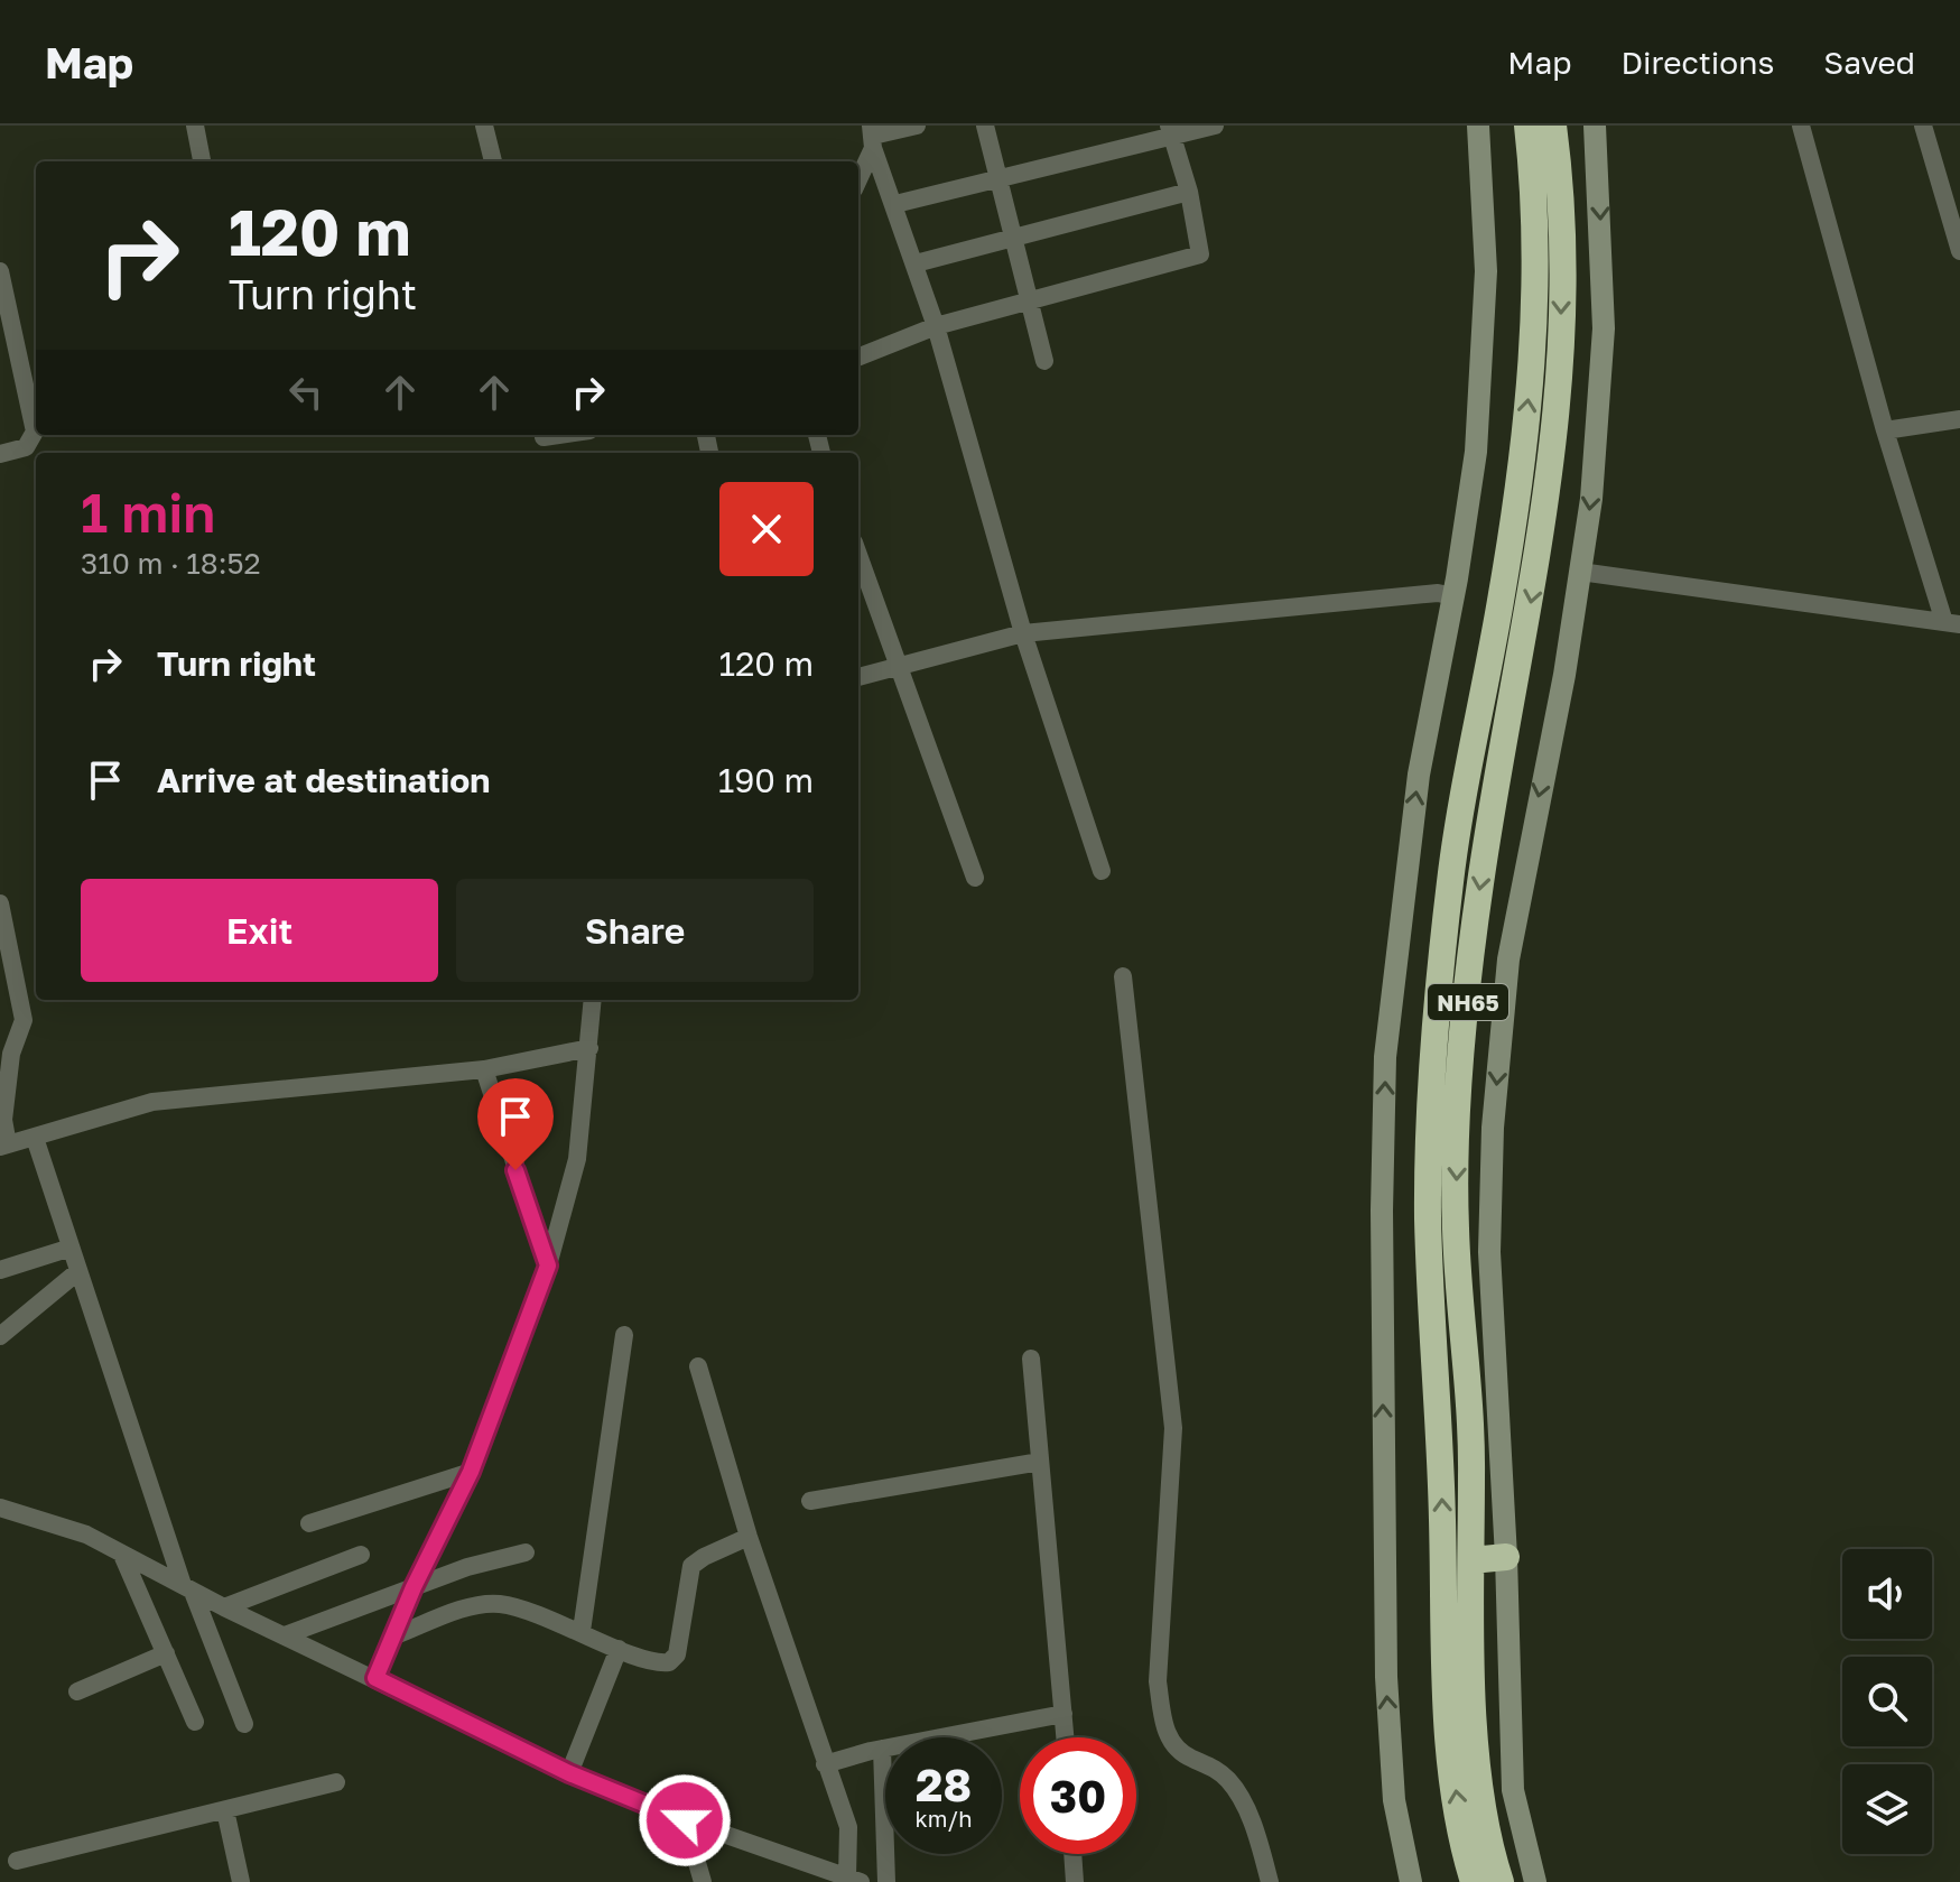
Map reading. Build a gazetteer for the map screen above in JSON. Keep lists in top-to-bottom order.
{
  "streets": {
    "highway": ["NH65"]
  },
  "page": {
    "header": "Map",
    "nav": ["Map", "Directions", "Saved"],
    "turn": ["120 m", "Turn right"],
    "heading": ["1 min", "310 m · 18:52"],
    "list": [
      {
        "name": "Turn right",
        "value": "120 m"
      },
      {
        "name": "Arrive at destination",
        "value": "190 m"
      }
    ],
    "buttons": ["Exit", "Share"],
    "speed": "28 km/h",
    "limit": "30"
  }
}
